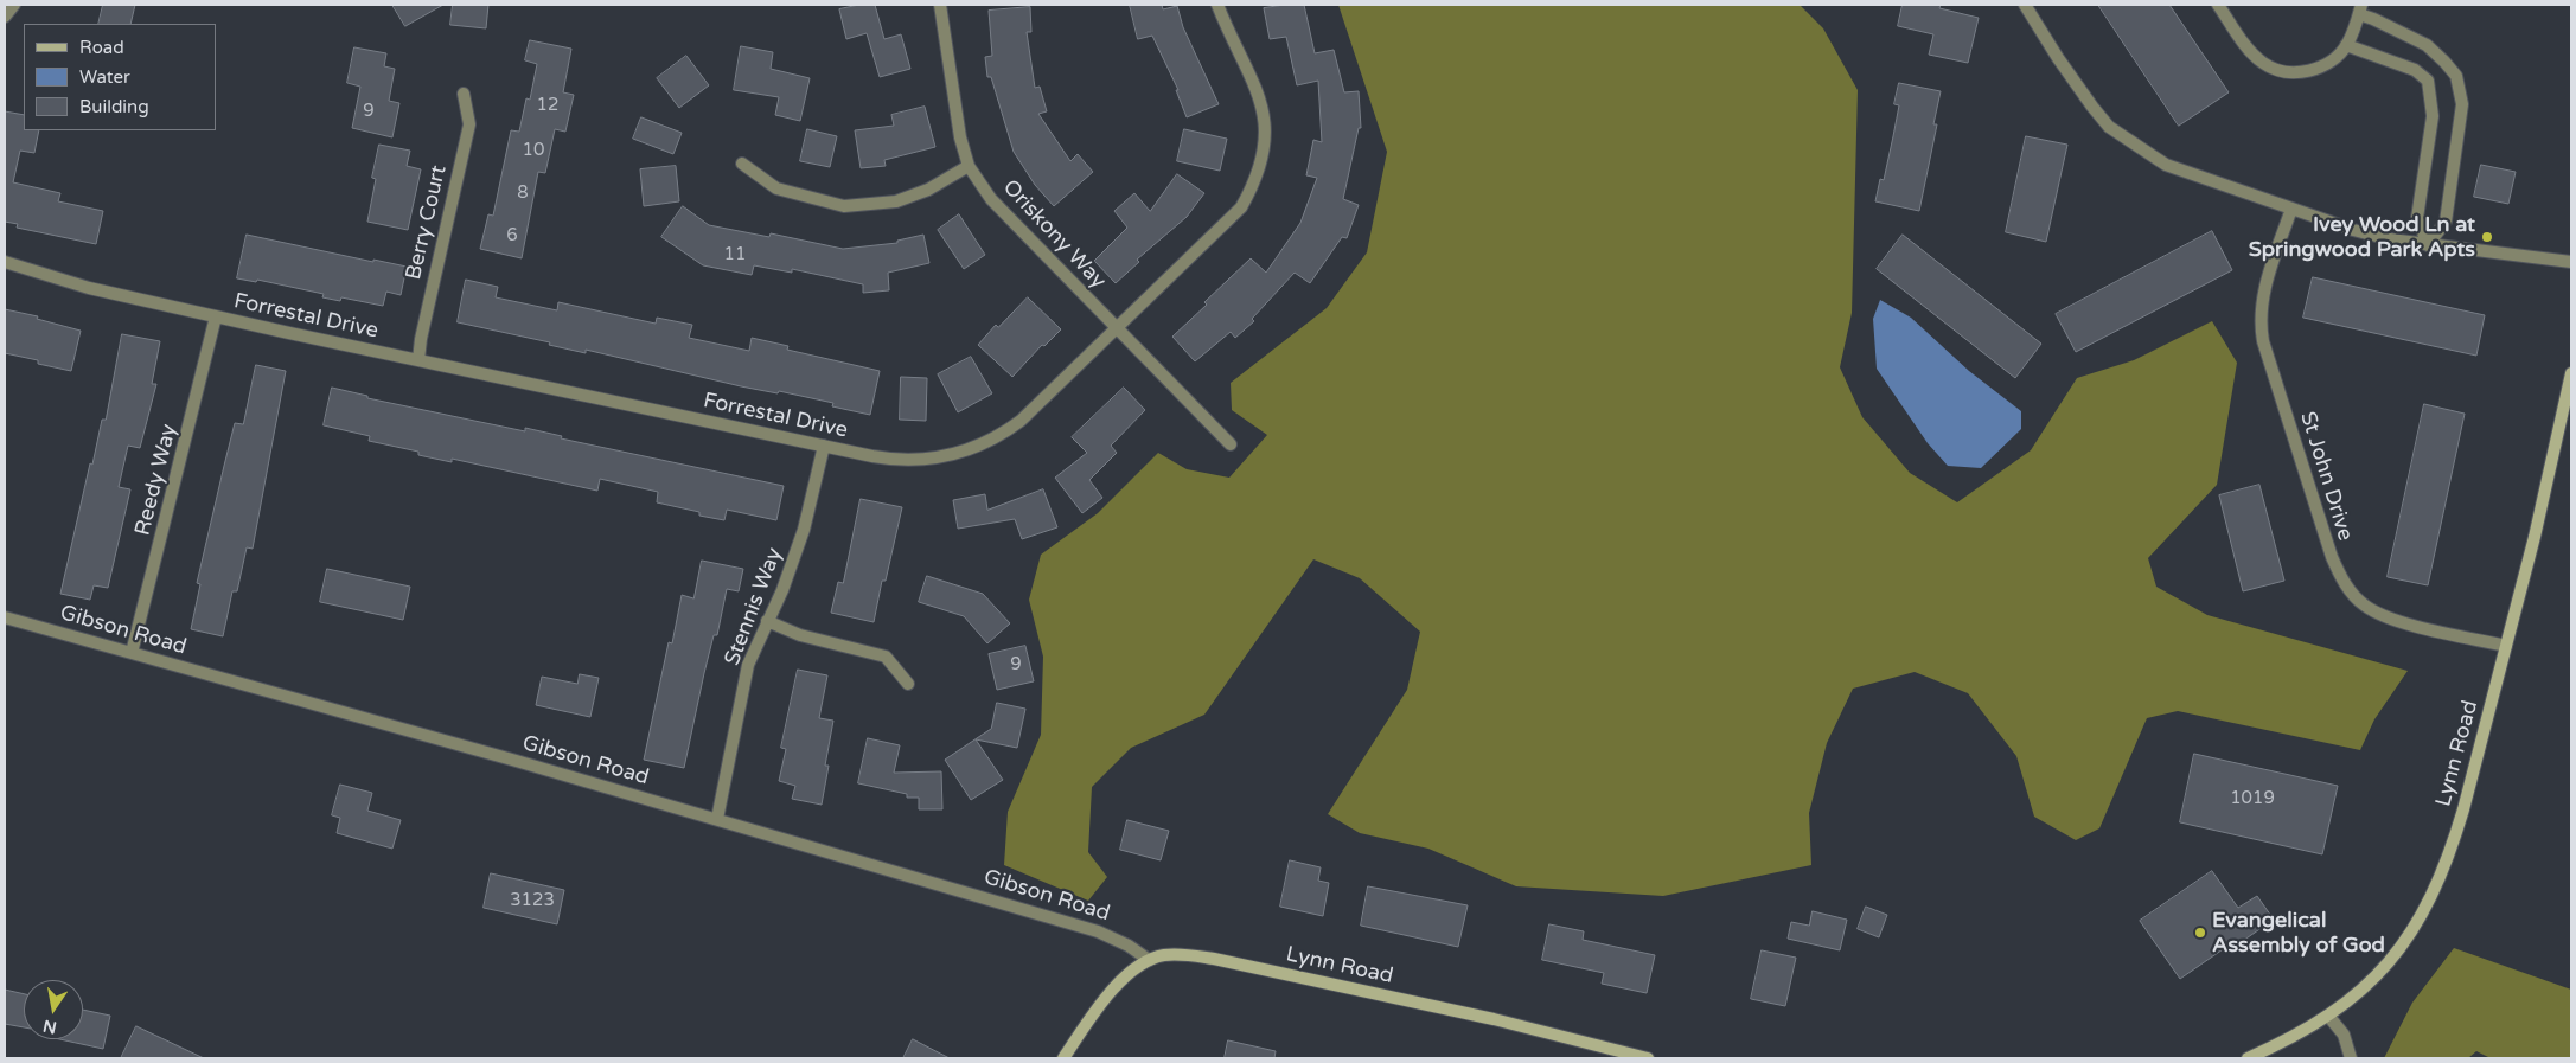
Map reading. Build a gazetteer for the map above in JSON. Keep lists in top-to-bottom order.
{
  "streets": {
    "street": [
      "Berry Court",
      "Oriskony Way",
      "Forrestal Drive",
      "St John Drive",
      "Reedy Way",
      "Stennis Way",
      "Gibson Road",
      "Lynn Road"
    ]
  },
  "crossings": [
    ["Berry Court", "Forrestal Drive"],
    ["Oriskony Way", "Forrestal Drive"],
    ["Forrestal Drive", "Reedy Way"],
    ["Forrestal Drive", "Stennis Way"],
    ["St John Drive", "Lynn Road"],
    ["Reedy Way", "Gibson Road"],
    ["Stennis Way", "Gibson Road"],
    ["Gibson Road", "Lynn Road"]
  ],
  "places": ["Ivey Wood Ln at Springwood Park Apts", "Evangelical Assembly of God"],
  "house_numbers": [
    "12",
    "9",
    "10",
    "8",
    "6",
    "11",
    "9",
    "1019",
    "3123"
  ],
  "legend": ["Road", "Water", "Building"],
  "north": "bottom"
}
